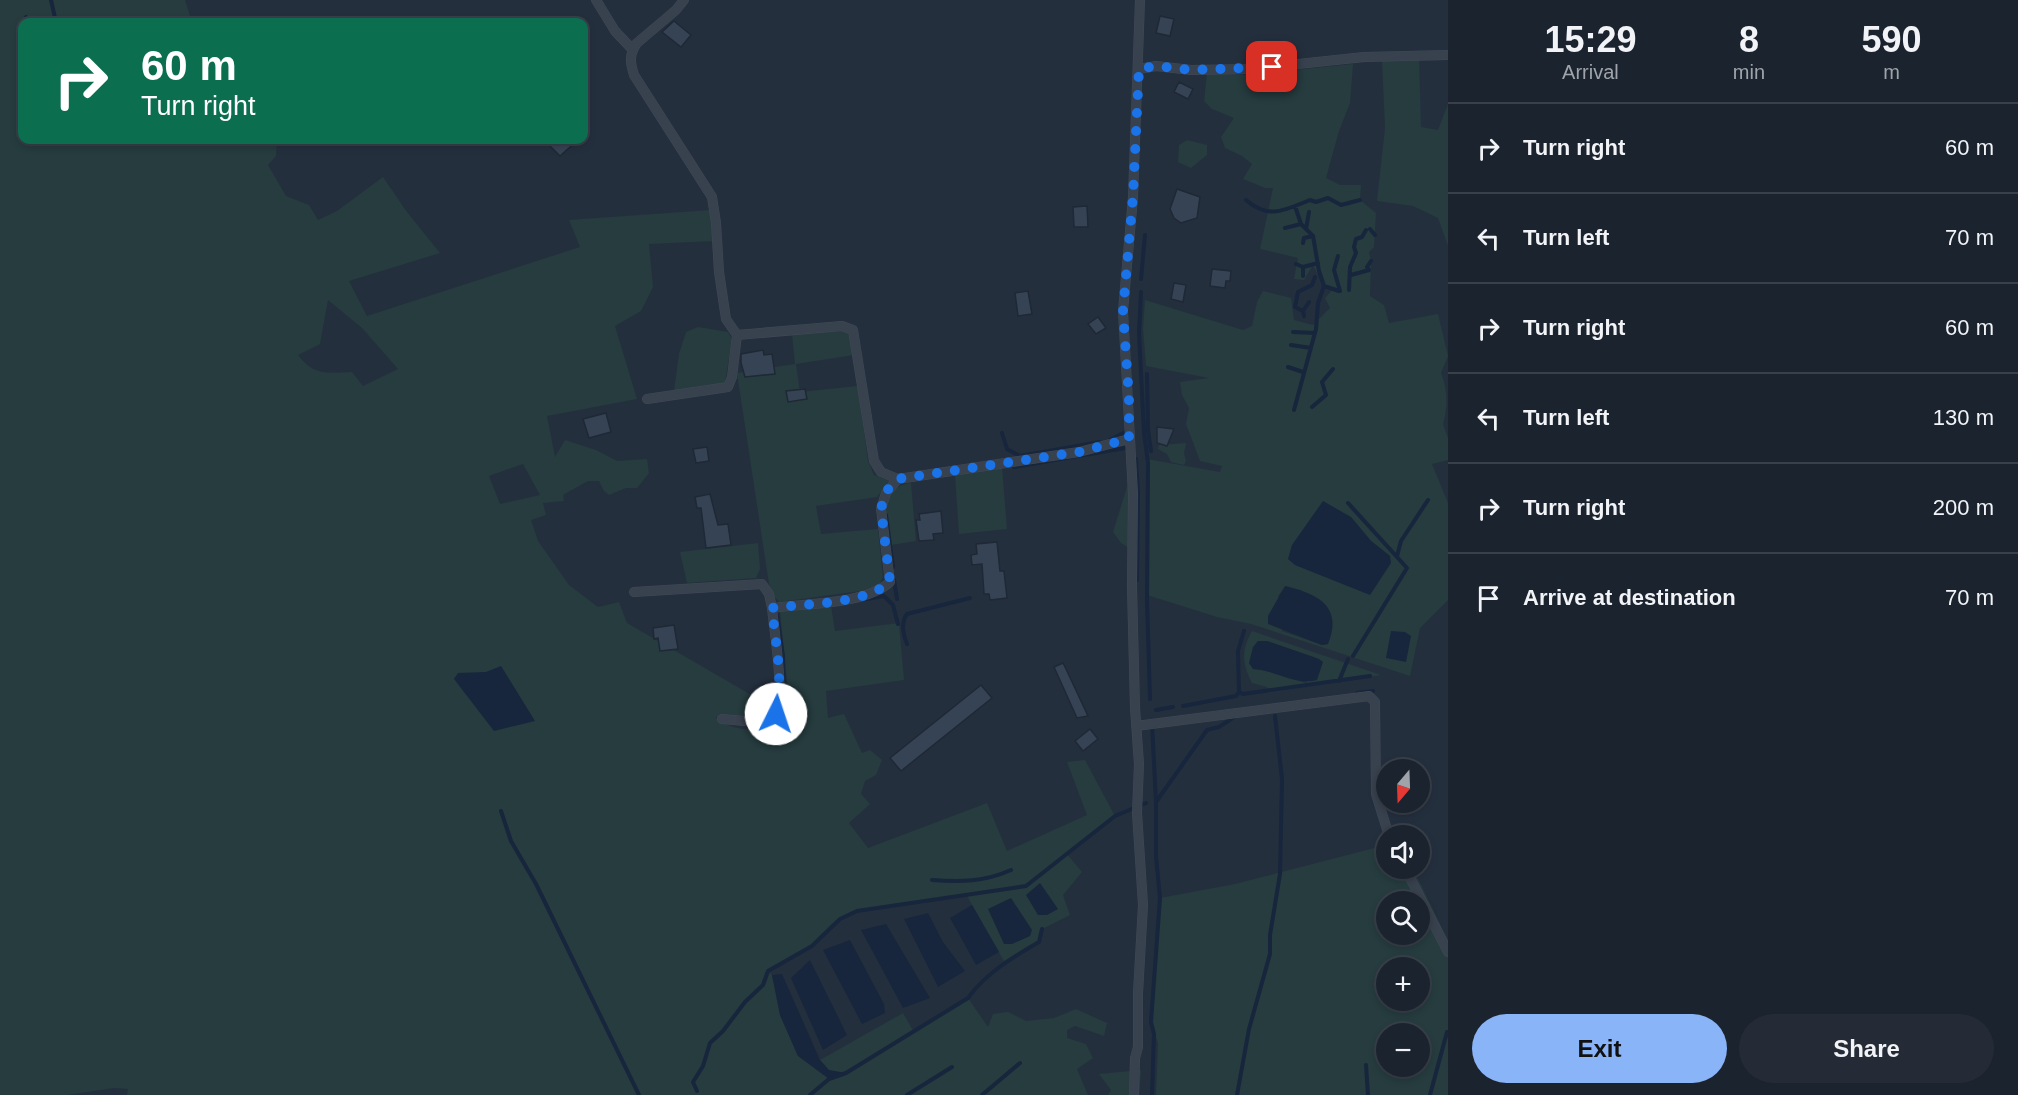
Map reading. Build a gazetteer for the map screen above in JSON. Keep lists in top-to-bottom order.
{
  "north": "bottom",
  "page": {
    "eta": [
      "15:29",
      "Arrival",
      "8",
      "min",
      "590",
      "m"
    ],
    "turn": ["60 m", "Turn right"],
    "list": [
      {
        "name": "Turn right",
        "value": "60 m"
      },
      {
        "name": "Turn left",
        "value": "70 m"
      },
      {
        "name": "Turn right",
        "value": "60 m"
      },
      {
        "name": "Turn left",
        "value": "130 m"
      },
      {
        "name": "Turn right",
        "value": "200 m"
      },
      {
        "name": "Arrive at destination",
        "value": "70 m"
      }
    ],
    "map_buttons": ["+", "−"],
    "buttons": ["Exit", "Share"]
  }
}
